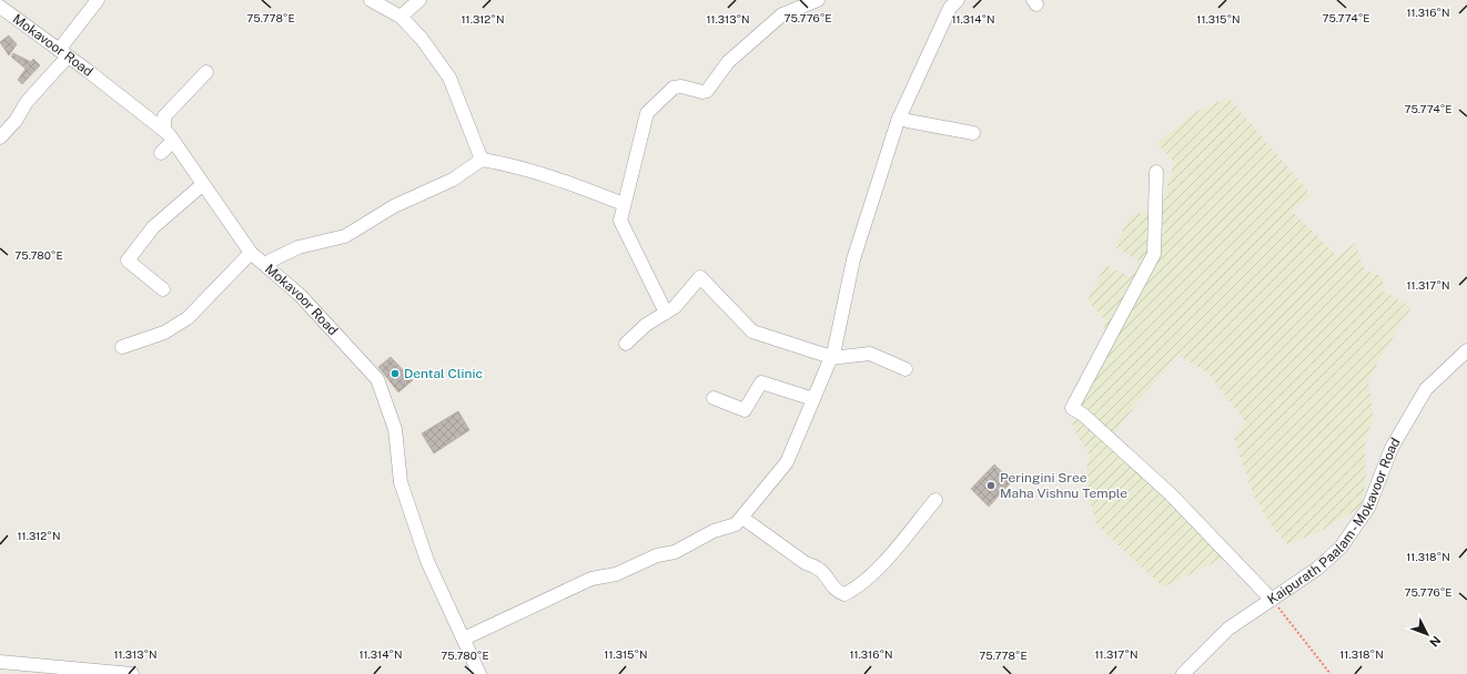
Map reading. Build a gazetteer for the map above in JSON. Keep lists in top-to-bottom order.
{
  "streets": {
    "street": ["Mokavoor Road", "Kaipurath Paalam - Mokavoor Road"]
  },
  "places": ["Dental Clinic", "Peringini Sree Maha Vishnu Temple"],
  "north": "bottom right",
  "coordinates": [
    "11.316°N",
    "75.774°E",
    "75.776°E",
    "75.778°E",
    "11.312°N",
    "11.314°N",
    "11.315°N",
    "11.313°N",
    "75.780°E",
    "11.317°N",
    "11.318°N"
  ]
}
